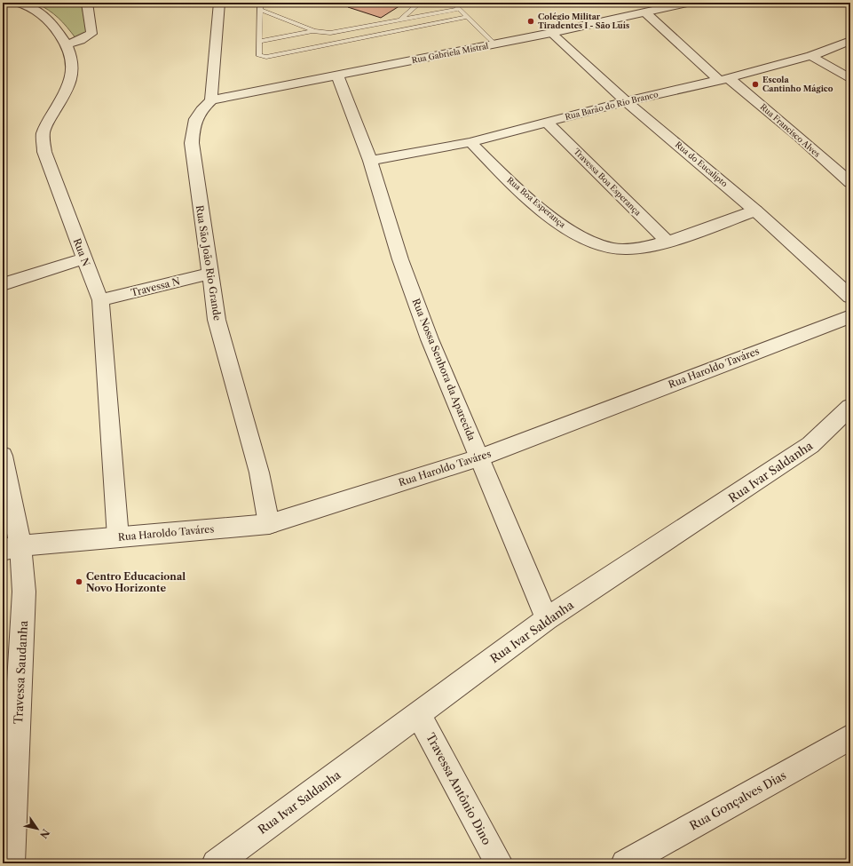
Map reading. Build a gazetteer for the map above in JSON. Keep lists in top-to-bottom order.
{
  "streets": {
    "street": [
      "Rua Gabriela Mistral",
      "Rua Barão do Rio Branco",
      "Rua Francisco Alves",
      "Rua do Eucalípto",
      "Travessa Boa Esperança",
      "Rua Boa Esperança",
      "Rua N",
      "Rua São João Rio Grande",
      "Travessa N",
      "Rua Haroldo Taváres",
      "Rua Nossa Senhora da Aparecida",
      "Rua Ivar Saldanha",
      "Travessa Saudanha",
      "Travessa Antônio Dino",
      "Rua Gonçalves Dias"
    ]
  },
  "crossings": [
    ["Rua Gabriela Mistral", "Rua Francisco Alves"],
    ["Rua Gabriela Mistral", "Rua do Eucalípto"],
    ["Rua Gabriela Mistral", "Rua São João Rio Grande"],
    ["Rua Gabriela Mistral", "Rua Nossa Senhora da Aparecida"],
    ["Rua Barão do Rio Branco", "Rua Francisco Alves"],
    ["Rua Barão do Rio Branco", "Rua do Eucalípto"],
    ["Rua Barão do Rio Branco", "Travessa Boa Esperança"],
    ["Rua Barão do Rio Branco", "Rua Boa Esperança"],
    ["Rua Barão do Rio Branco", "Rua Nossa Senhora da Aparecida"],
    ["Rua do Eucalípto", "Rua Boa Esperança"],
    ["Travessa Boa Esperança", "Rua Boa Esperança"],
    ["Rua N", "Travessa N"],
    ["Rua N", "Rua Haroldo Taváres"],
    ["Rua São João Rio Grande", "Travessa N"],
    ["Rua São João Rio Grande", "Rua Haroldo Taváres"],
    ["Rua Haroldo Taváres", "Rua Nossa Senhora da Aparecida"],
    ["Rua Haroldo Taváres", "Travessa Saudanha"],
    ["Rua Nossa Senhora da Aparecida", "Rua Ivar Saldanha"],
    ["Rua Ivar Saldanha", "Travessa Antônio Dino"]
  ],
  "places": ["Colégio Militar Tiradentes I - São Luís", "Escola Cantinho Mágico", "Centro Educacional Novo Horizonte"],
  "north": "bottom right"
}
